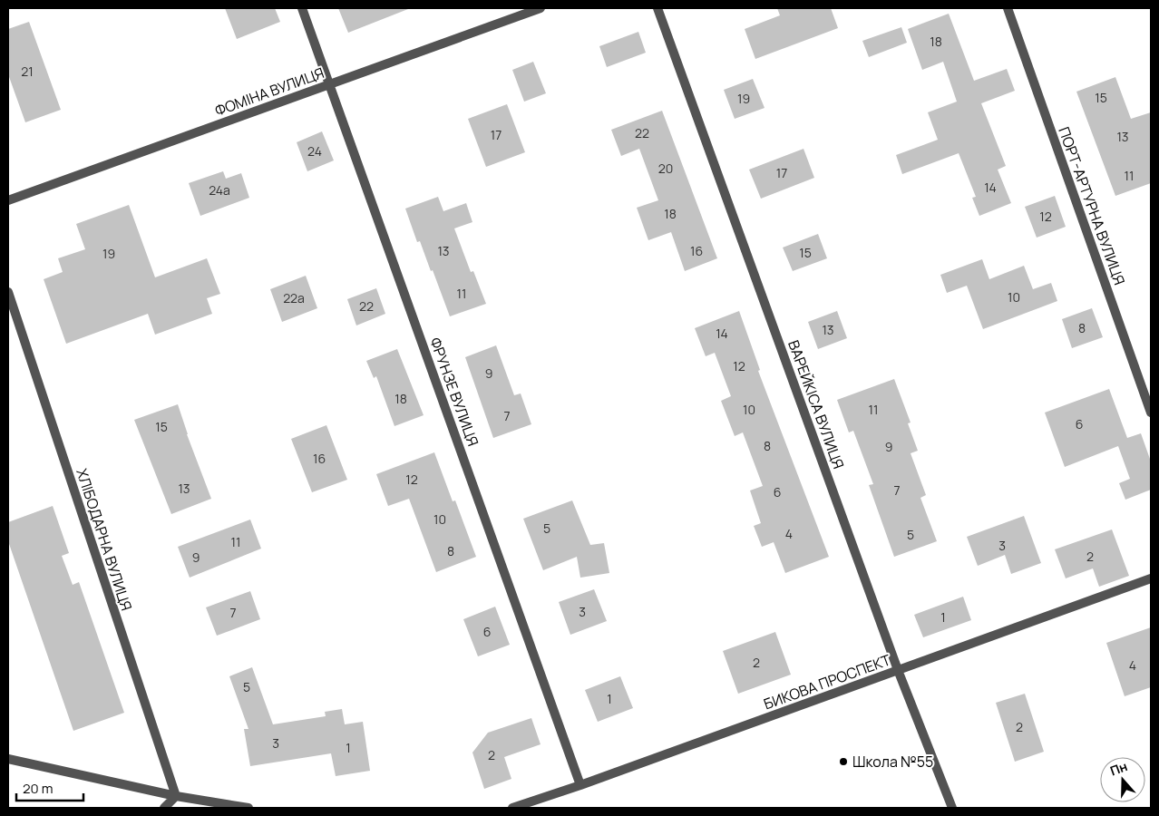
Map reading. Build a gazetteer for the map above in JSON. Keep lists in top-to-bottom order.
{
  "streets": {
    "street": [
      "ФОМІНА ВУЛИЦЯ",
      "ПОРТ-АРТУРНА ВУЛИЦЯ",
      "ФРУНЗЕ ВУЛИЦЯ",
      "ВАРЕЙКІСА ВУЛИЦЯ",
      "ХЛІБОДАРНА ВУЛИЦЯ",
      "БИКОВА ПРОСПЕКТ"
    ]
  },
  "crossings": [
    ["ФОМІНА ВУЛИЦЯ", "ФРУНЗЕ ВУЛИЦЯ"],
    ["ФРУНЗЕ ВУЛИЦЯ", "БИКОВА ПРОСПЕКТ"],
    ["ВАРЕЙКІСА ВУЛИЦЯ", "БИКОВА ПРОСПЕКТ"]
  ],
  "places": ["Школа №55"],
  "house_numbers": [
    "18",
    "21",
    "15",
    "19",
    "22",
    "17",
    "13",
    "24",
    "20",
    "17",
    "11",
    "14",
    "24а",
    "18",
    "12",
    "13",
    "16",
    "15",
    "19",
    "11",
    "10",
    "22а",
    "22",
    "8",
    "13",
    "14",
    "12",
    "9",
    "18",
    "10",
    "11",
    "7",
    "6",
    "15",
    "8",
    "9",
    "16",
    "12",
    "13",
    "7",
    "6",
    "10",
    "5",
    "4",
    "5",
    "11",
    "3",
    "8",
    "2",
    "9",
    "3",
    "7",
    "1",
    "6",
    "2",
    "4",
    "5",
    "1",
    "2",
    "3",
    "1",
    "2"
  ],
  "scale_bar": "20 m",
  "north": "top"
}
